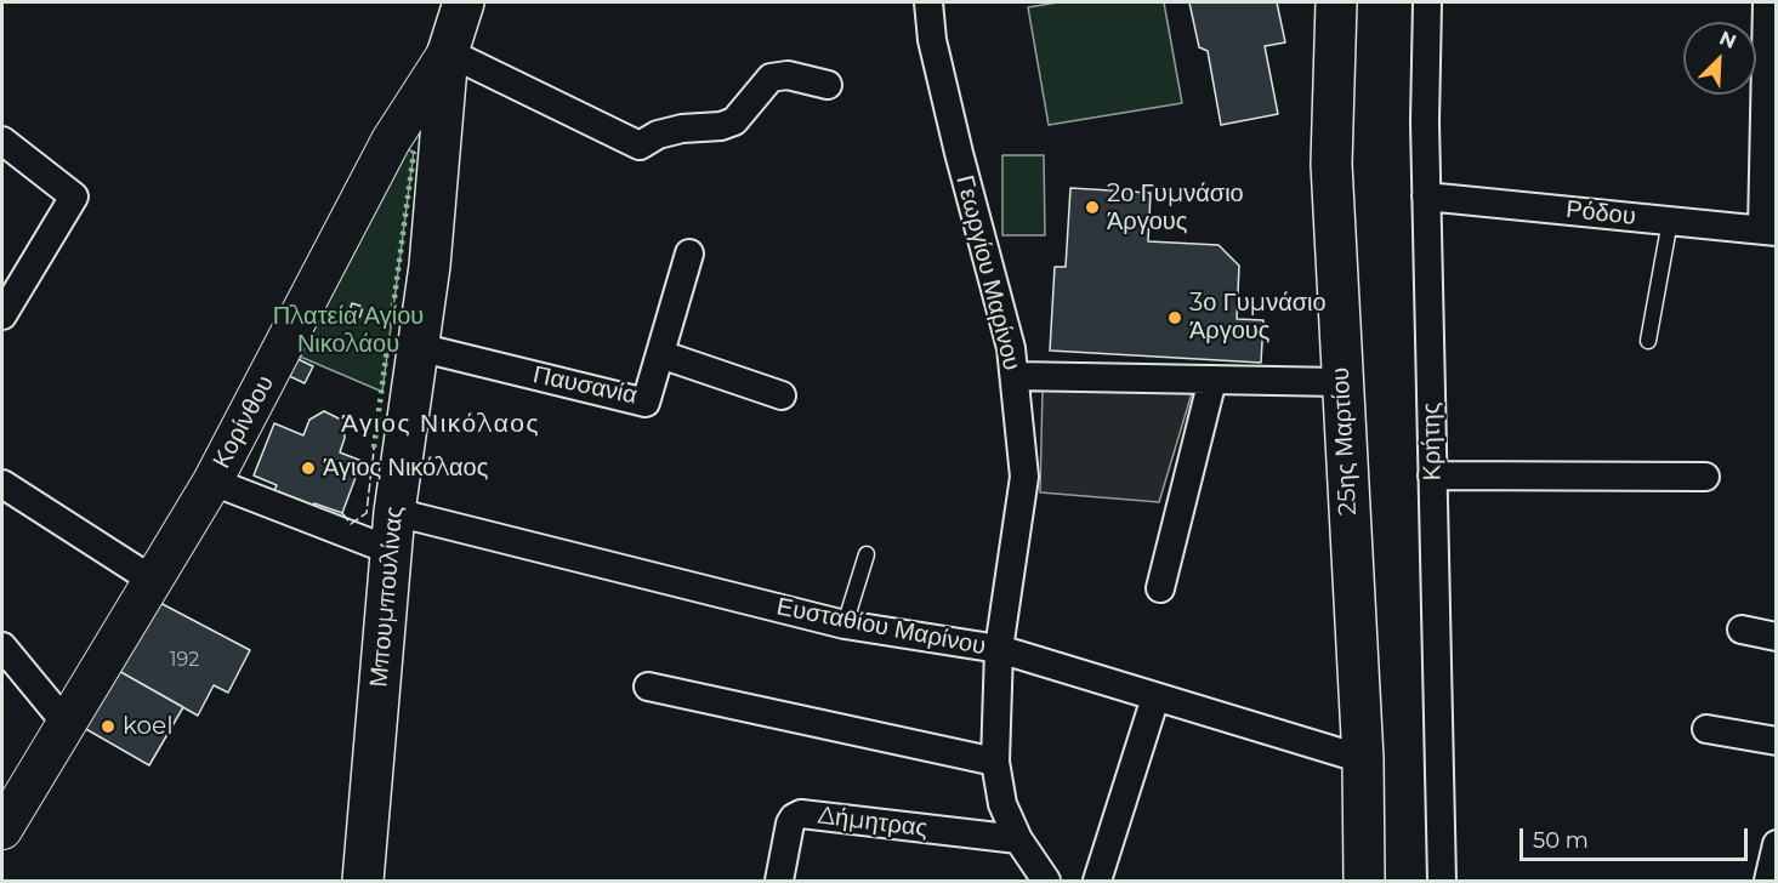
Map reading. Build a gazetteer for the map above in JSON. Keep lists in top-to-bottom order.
{
  "streets": {
    "main road": ["Κορίνθου", "25ης Μαρτίου", "Μπουμπουλίνας"],
    "street": [
      "Ρόδου",
      "Γεωργίου Μαρίνου",
      "Παυσανία",
      "Κρήτης",
      "Ευσταθίου Μαρίνου",
      "Δήμητρας"
    ]
  },
  "crossings": [
    ["Ρόδου", "Κρήτης"],
    ["Γεωργίου Μαρίνου", "Ευσταθίου Μαρίνου"],
    ["Γεωργίου Μαρίνου", "Δήμητρας"],
    ["Παυσανία", "Μπουμπουλίνας"],
    ["Κορίνθου", "Μπουμπουλίνας"],
    ["25ης Μαρτίου", "Ευσταθίου Μαρίνου"],
    ["Μπουμπουλίνας", "Ευσταθίου Μαρίνου"]
  ],
  "districts": ["Άγιος Νικόλαος"],
  "parks": ["Πλατεία Αγίου Νικολάου"],
  "places": [
    "2ο Γυμνάσιο Άργους",
    "3ο Γυμνάσιο Άργους",
    "Άγιος Νικόλαος",
    "koel"
  ],
  "house_numbers": ["192"],
  "scale_bar": "50 m",
  "north": "top right"
}
